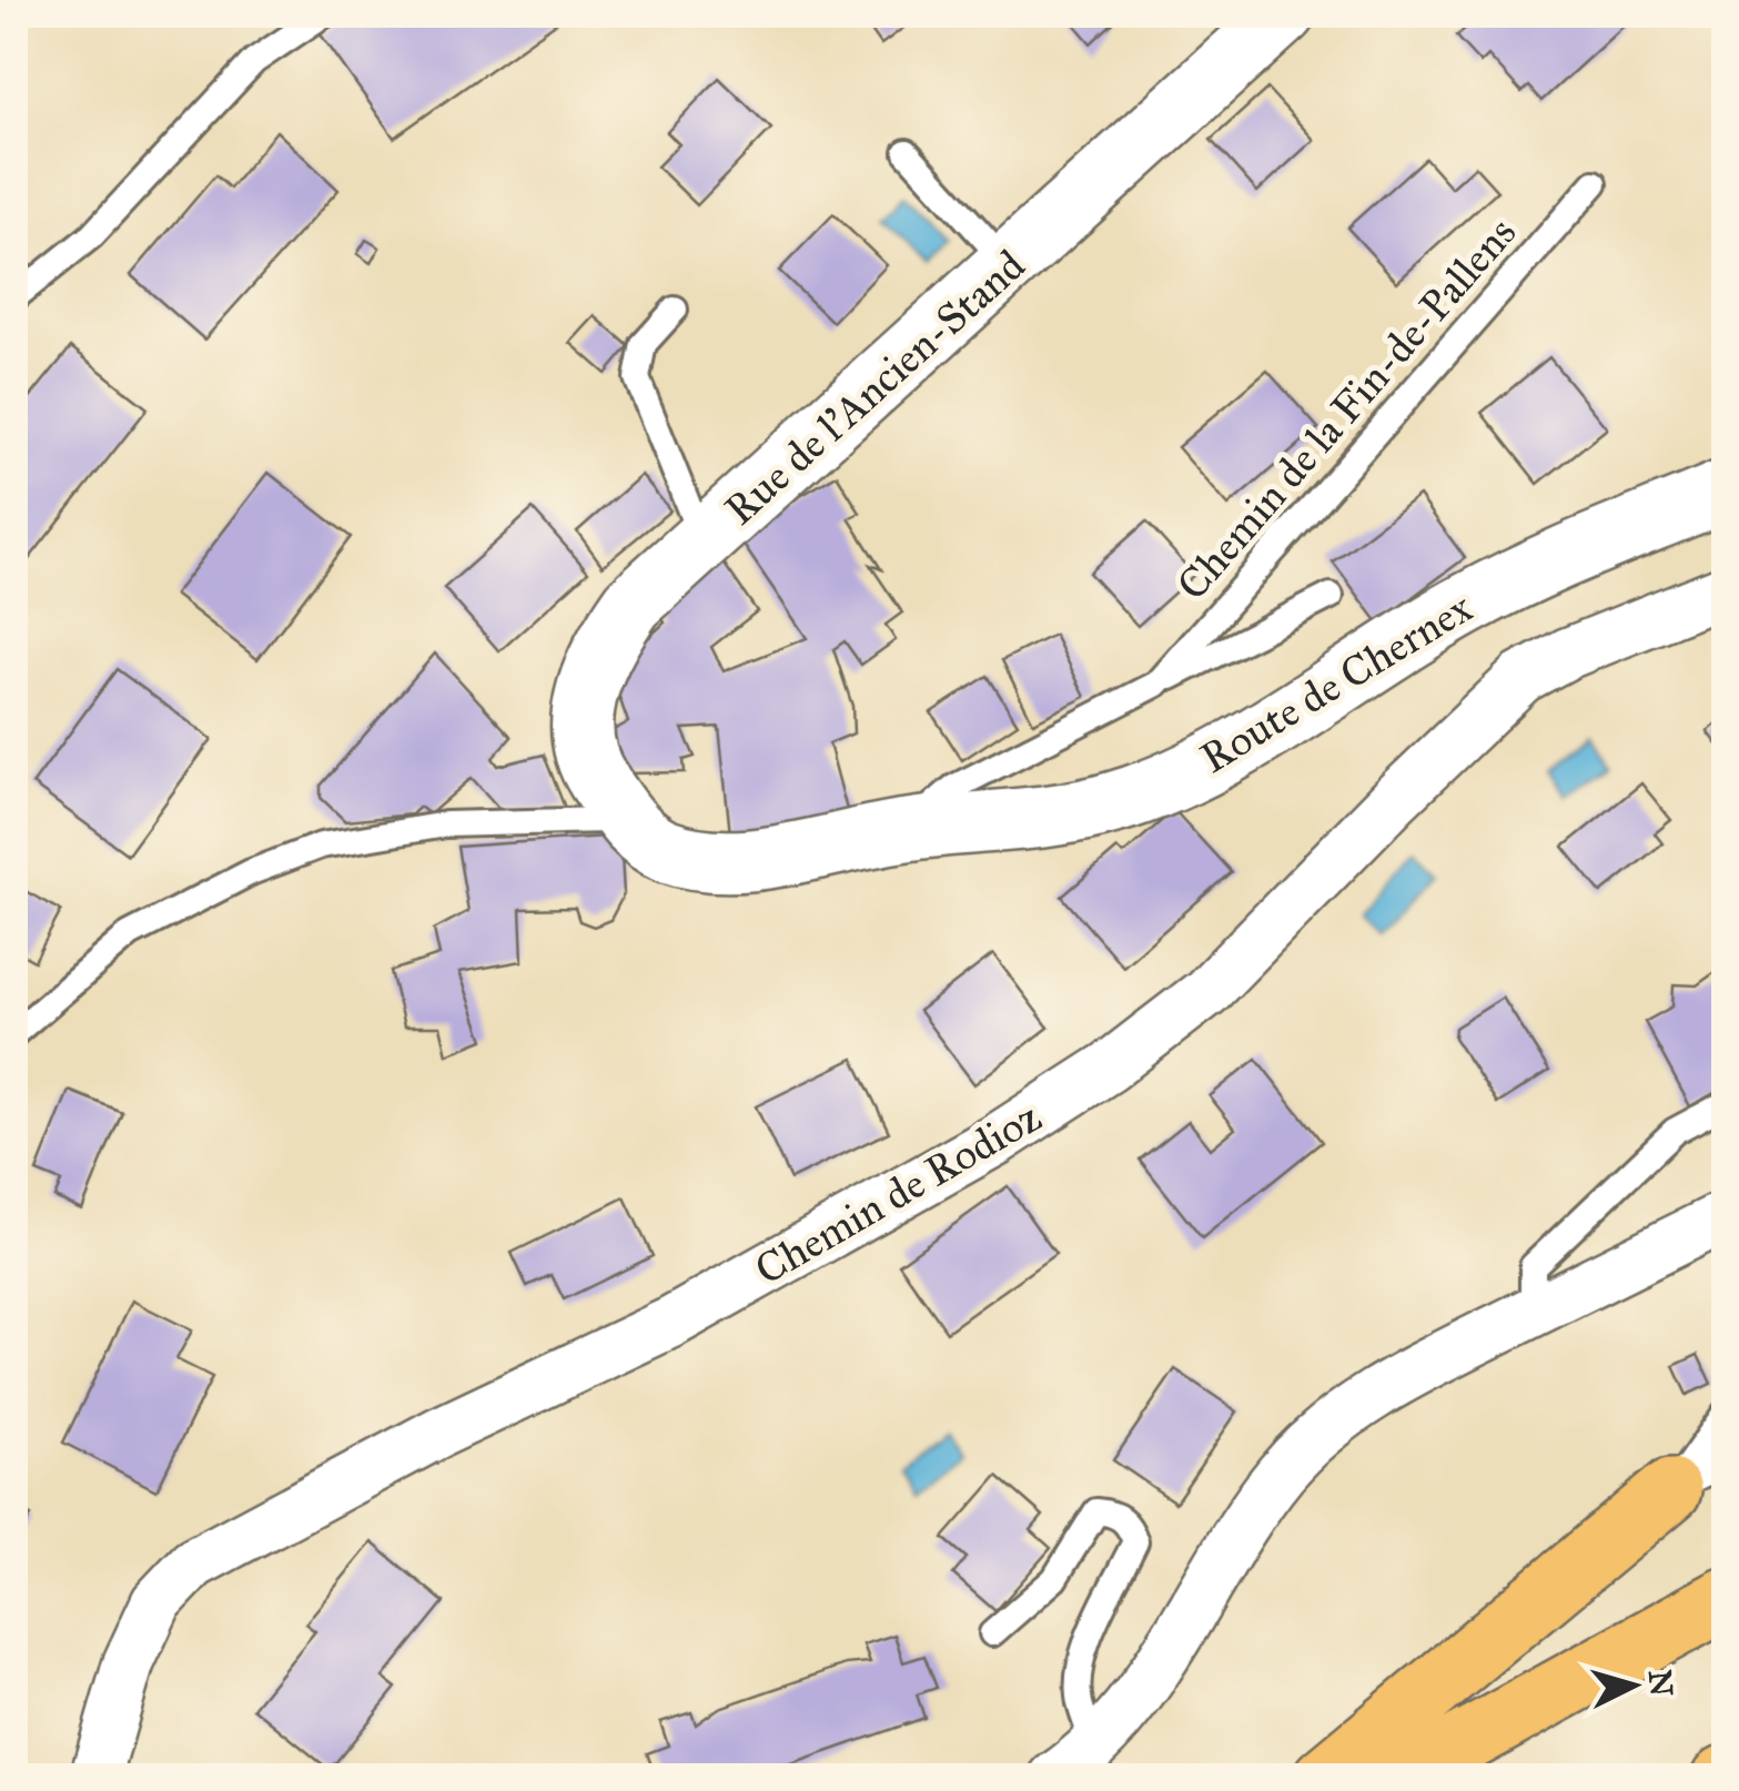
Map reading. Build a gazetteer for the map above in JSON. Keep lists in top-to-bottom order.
{
  "streets": {
    "street": ["Rue de l'Ancien-Stand", "Route de Chernex", "Chemin de Rodioz"],
    "lane": ["Chemin de la Fin-de-Pallens"]
  },
  "crossings": [
    ["Rue de l'Ancien-Stand", "Route de Chernex"],
    ["Chemin de la Fin-de-Pallens", "Route de Chernex"]
  ],
  "north": "right"
}
